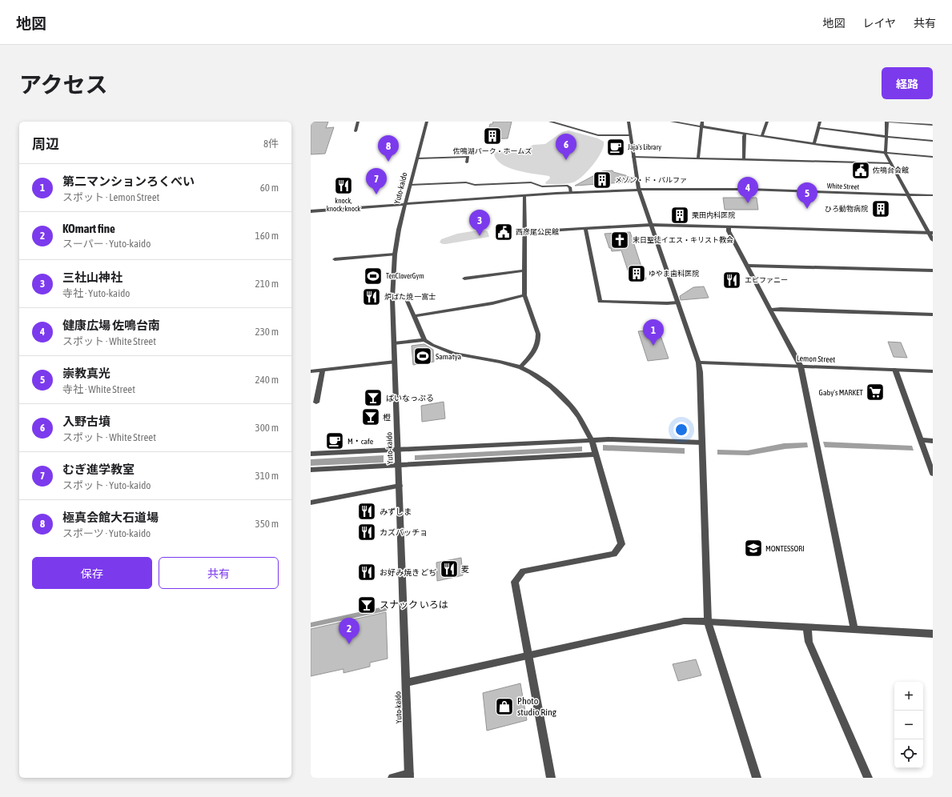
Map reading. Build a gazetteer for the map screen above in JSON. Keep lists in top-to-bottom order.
{
  "streets": {
    "street": ["White Street", "Yuto-kaido", "Lemon Street"]
  },
  "crossings": [
    ["White Street", "Yuto-kaido"]
  ],
  "places": {
    "building": [
      "佐鳴湖パーク・ホームズ",
      "メゾン・ド・パルファ",
      "ひろ動物病院",
      "栗田内科医院",
      "ゆやま歯科医院"
    ],
    "cafe": ["Jaja's Library", "M・cafe"],
    "public building": ["佐鳴台会館", "西彦尾公民館"],
    "restaurant": [
      "knock, knock, knock",
      "エピファニー",
      "炉ばた焼 一富士",
      "みずしま",
      "カズパッチョ",
      "麦",
      "お好み焼き どぢ"
    ],
    "church": ["末日聖徒イエス・キリスト教会"],
    "sports": ["TenCloverGym", "Samatya"],
    "supermarket": ["Gaby's MARKET"],
    "bar": ["ぱいなっぷる", "橙", "スナック いろは"],
    "school or university": ["MONTESSORI"],
    "shop": ["Photo studio Ring"]
  },
  "page": {
    "header": "地図",
    "nav": ["地図", "レイヤ", "共有"],
    "title": "アクセス",
    "buttons": [
      "経路",
      ["保存", "共有"]
    ],
    "heading": ["周辺", "8件"],
    "pins": [
      "6",
      "8",
      "7",
      "4",
      "5",
      "3",
      "1",
      "2"
    ],
    "list": [
      {
        "mark": "1",
        "name": "第二マンションろくべい",
        "note": "スポット · Lemon Street",
        "value": "60 m"
      },
      {
        "mark": "2",
        "name": "KOmart fine",
        "note": "スーパー · Yuto-kaido",
        "value": "160 m"
      },
      {
        "mark": "3",
        "name": "三社山神社",
        "note": "寺社 · Yuto-kaido",
        "value": "210 m"
      },
      {
        "mark": "4",
        "name": "健康広場 佐鳴台南",
        "note": "スポット · White Street",
        "value": "230 m"
      },
      {
        "mark": "5",
        "name": "崇教真光",
        "note": "寺社 · White Street",
        "value": "240 m"
      },
      {
        "mark": "6",
        "name": "入野古墳",
        "note": "スポット · White Street",
        "value": "300 m"
      },
      {
        "mark": "7",
        "name": "むぎ進学教室",
        "note": "スポット · Yuto-kaido",
        "value": "310 m"
      },
      {
        "mark": "8",
        "name": "極真会館大石道場",
        "note": "スポーツ · Yuto-kaido",
        "value": "350 m"
      }
    ],
    "map_buttons": ["+", "−"]
  }
}
